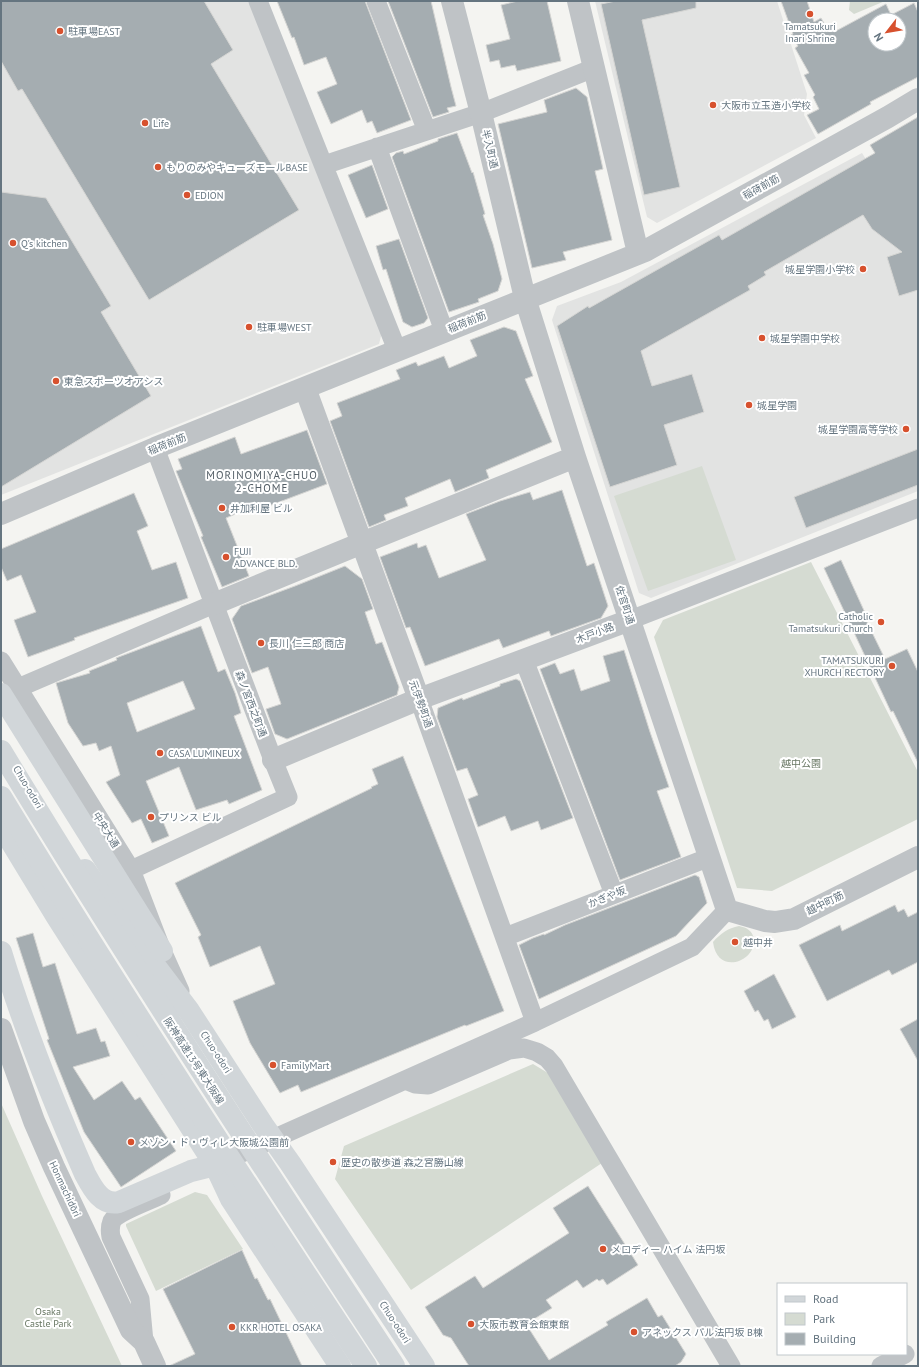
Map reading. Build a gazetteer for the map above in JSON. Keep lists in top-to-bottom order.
{
  "streets": {
    "main road": ["Chuo-odori", "阪神高速13号東大阪線"],
    "street": [
      "半入町通",
      "稲荷前筋",
      "佐官町通",
      "木戸小路",
      "森ノ宮西之町通",
      "元伊勢町通",
      "中央大通",
      "かぎや坂",
      "越中町筋",
      "Honmachidōri"
    ]
  },
  "crossings": [
    ["半入町通", "稲荷前筋"],
    ["半入町通", "佐官町通"],
    ["稲荷前筋", "佐官町通"],
    ["稲荷前筋", "森ノ宮西之町通"],
    ["稲荷前筋", "元伊勢町通"],
    ["佐官町通", "木戸小路"],
    ["佐官町通", "かぎや坂"],
    ["佐官町通", "越中町筋"],
    ["木戸小路", "森ノ宮西之町通"],
    ["木戸小路", "元伊勢町通"],
    ["森ノ宮西之町通", "中央大通"],
    ["元伊勢町通", "かぎや坂"],
    ["Chuo-odori", "中央大通"]
  ],
  "districts": ["MORINOMIYA-CHUO 2-CHOME"],
  "parks": ["越中公園", "Osaka Castle Park"],
  "places": [
    "Tamatsukuri Inari Shrine",
    "駐車場EAST",
    "大阪市立玉造小学校",
    "Life",
    "もりのみやキューズモールBASE",
    "EDION",
    "Q's kitchen",
    "城星学園小学校",
    "駐車場WEST",
    "城星学園中学校",
    "東急スポーツオアシス",
    "城星学園",
    "城星学園高等学校",
    "井加利屋 ビル",
    "FUJI ADVANCE BLD.",
    "Catholic Tamatsukuri Church",
    "長川 仁三郎 商店",
    "TAMATSUKURI XHURCH RECTORY",
    "CASA LUMINEUX",
    "プリンス ビル",
    "越中井",
    "FamilyMart",
    "メゾン・ド・ヴィレ大阪城公園前",
    "歴史の散歩道 森之宮勝山線",
    "メロディー ハイム 法円坂",
    "大阪市教育会館東館",
    "KKR HOTEL OSAKA",
    "アネックス パル法円坂 B棟"
  ],
  "legend": ["Road", "Park", "Building"],
  "north": "bottom left"
}
